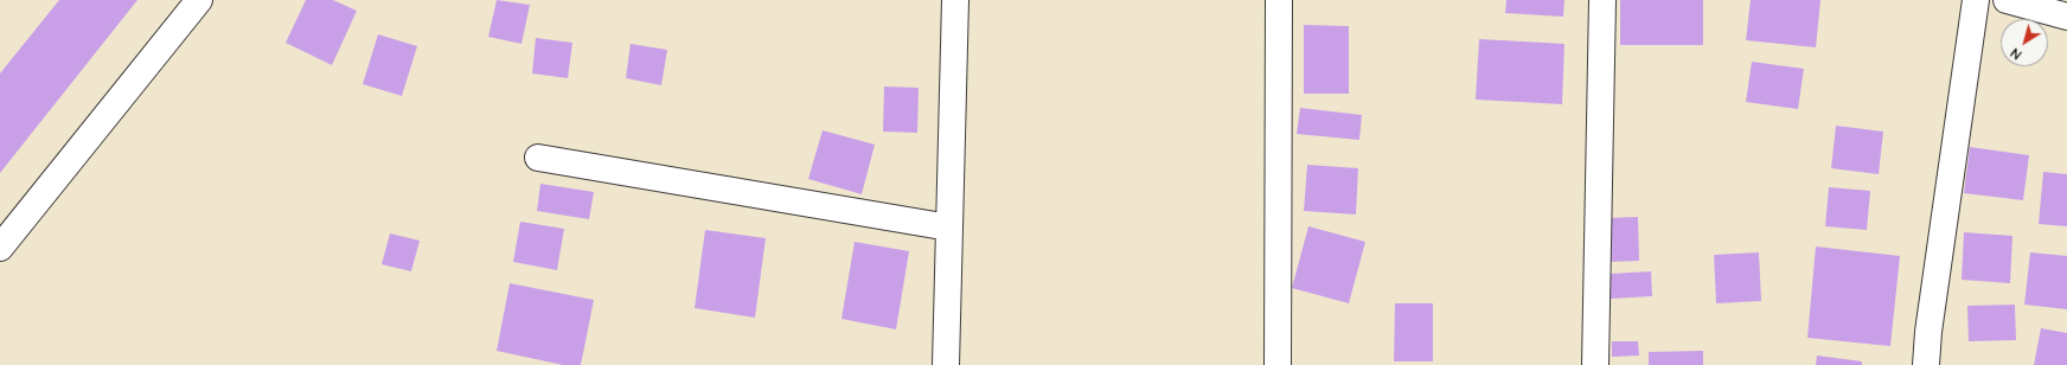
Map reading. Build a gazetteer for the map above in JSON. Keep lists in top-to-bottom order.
{
  "north": "bottom left"
}
